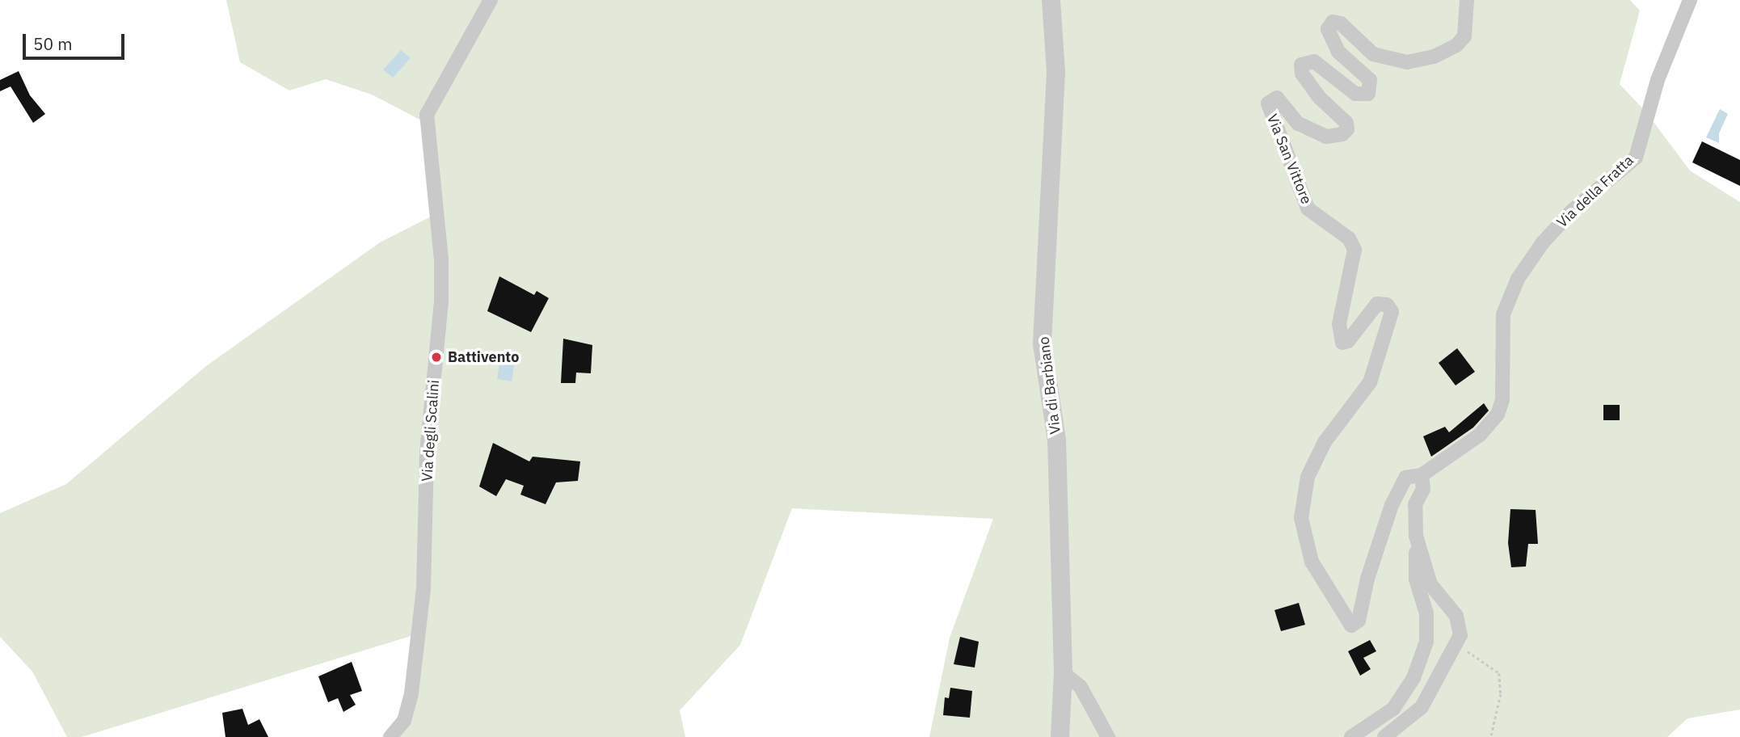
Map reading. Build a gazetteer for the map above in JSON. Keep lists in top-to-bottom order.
{
  "streets": {
    "street": [
      "Via San Vittore",
      "Via della Fratta",
      "Via di Barbiano",
      "Via degli Scalini"
    ]
  },
  "crossings": [
    ["Via San Vittore", "Via della Fratta"]
  ],
  "places": ["Battivento"],
  "scale_bar": "50 m"
}
